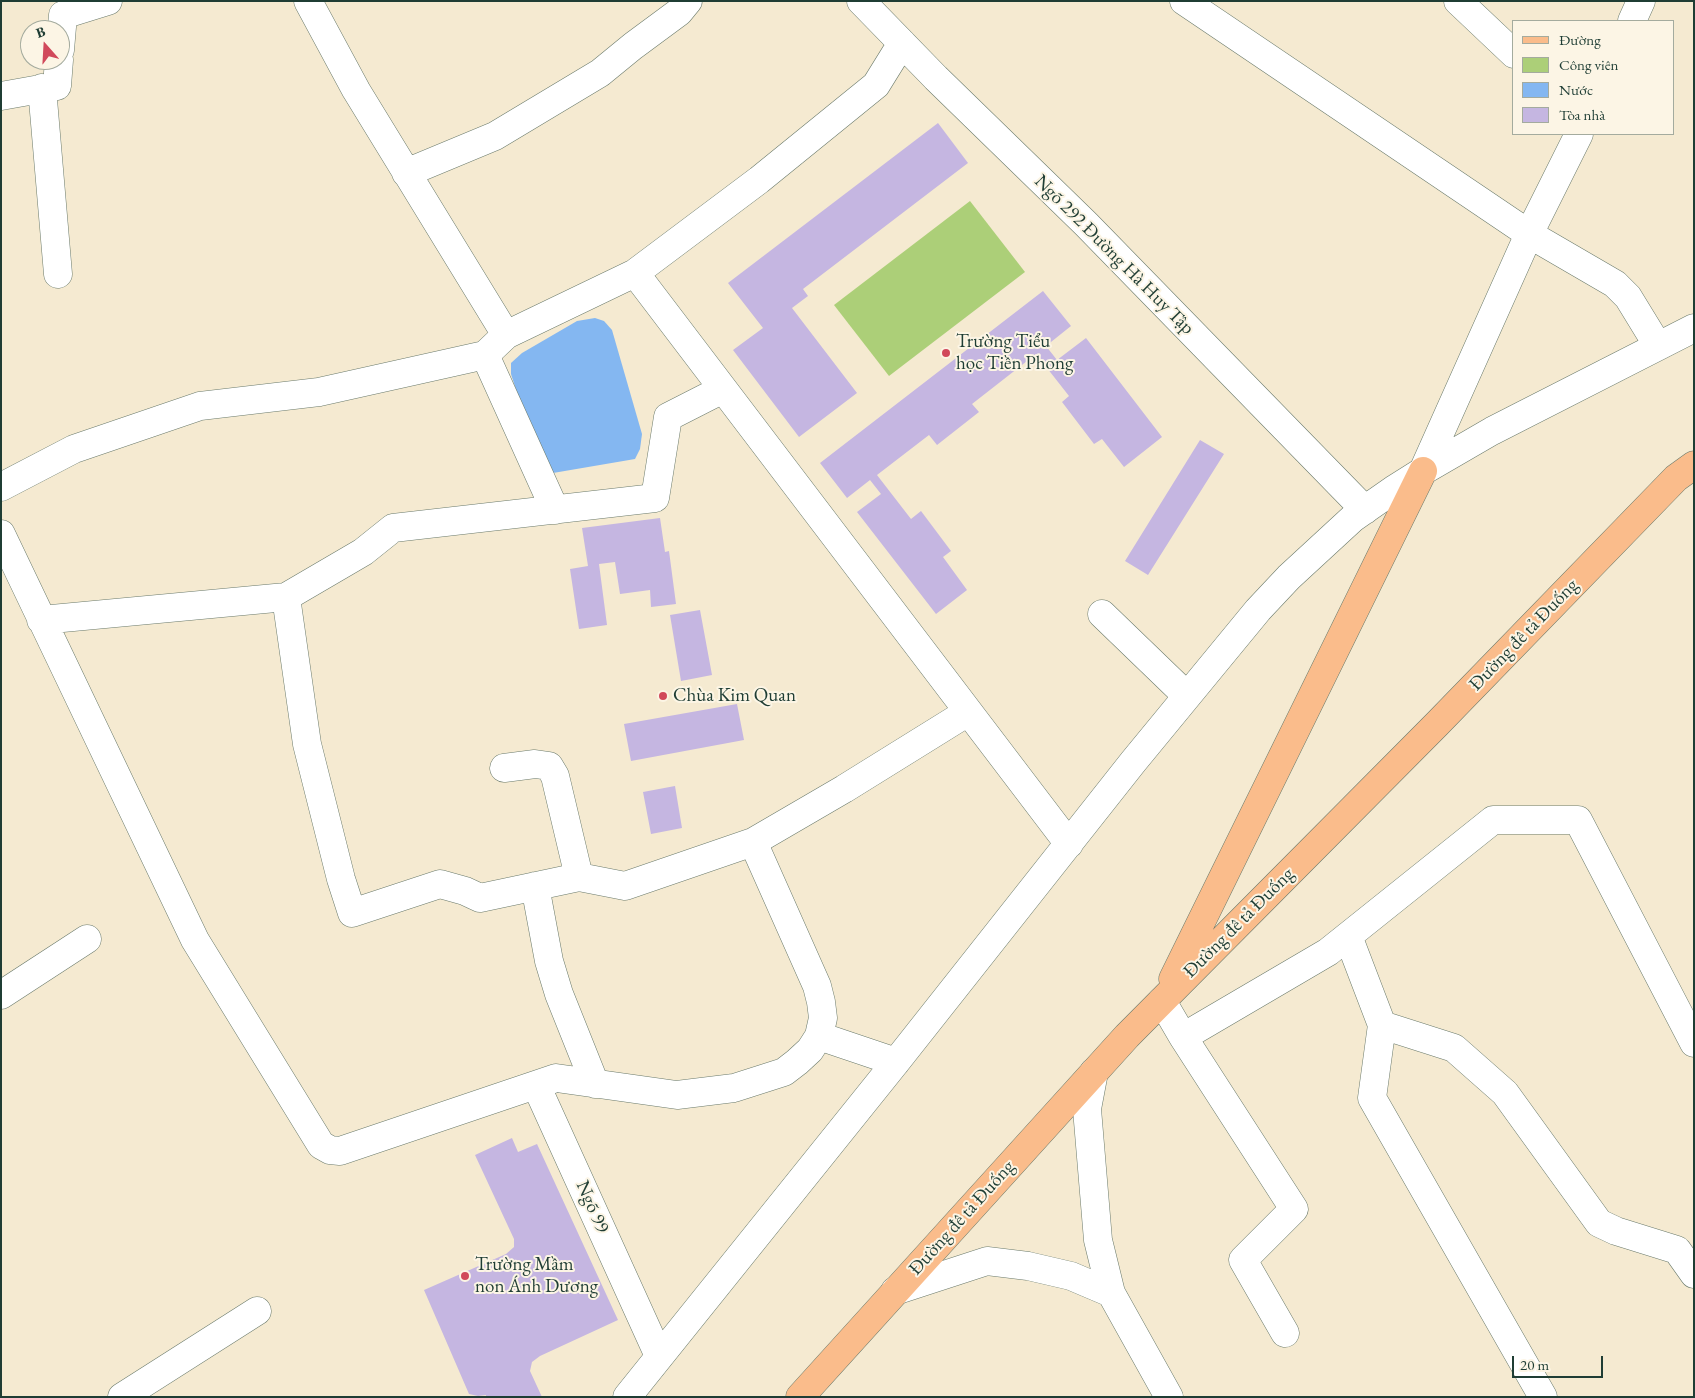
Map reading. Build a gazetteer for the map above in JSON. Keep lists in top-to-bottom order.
{
  "streets": {
    "main road": ["Đường đê tả Đuống"],
    "street": ["Ngõ 292 Đường Hà Huy Tập", "Ngõ 99"]
  },
  "places": ["Trường Tiểu học Tiền Phong", "Chùa Kim Quan", "Trường Mầm non Ánh Dương"],
  "legend": [
    "Đường",
    "Công viên",
    "Nước",
    "Tòa nhà"
  ],
  "scale_bar": "20 m",
  "north": "top"
}
